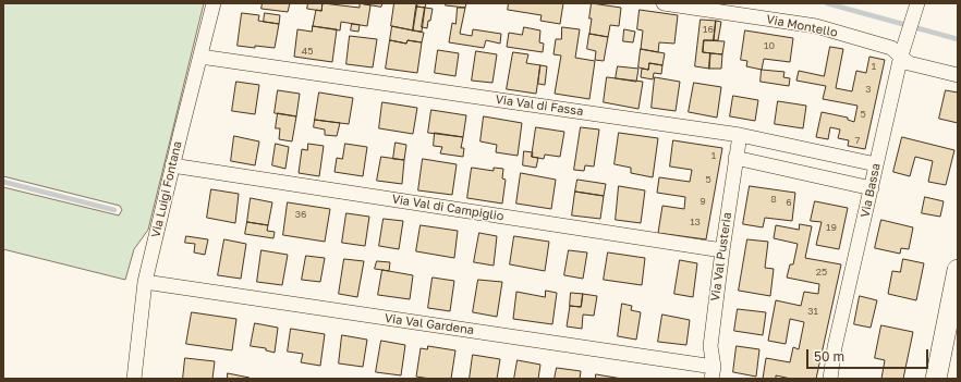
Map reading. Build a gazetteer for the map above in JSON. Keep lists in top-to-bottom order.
{
  "streets": {
    "street": [
      "Via Montello",
      "Via Val di Fassa",
      "Via Luigi Fontana",
      "Via Bassa",
      "Via Val di Campiglio",
      "Via Val Pusteria",
      "Via Val Gardena"
    ]
  },
  "crossings": [
    ["Via Montello", "Via Bassa"],
    ["Via Val di Fassa", "Via Luigi Fontana"],
    ["Via Val di Fassa", "Via Bassa"],
    ["Via Val di Fassa", "Via Val Pusteria"],
    ["Via Luigi Fontana", "Via Val di Campiglio"],
    ["Via Luigi Fontana", "Via Val Gardena"],
    ["Via Val di Campiglio", "Via Val Pusteria"],
    ["Via Val Pusteria", "Via Val Gardena"]
  ],
  "house_numbers": [
    "16",
    "10",
    "45",
    "1",
    "3",
    "5",
    "7",
    "1",
    "5",
    "8",
    "9",
    "6",
    "36",
    "13",
    "19",
    "25",
    "31"
  ],
  "scale_bar": "50 m"
}
